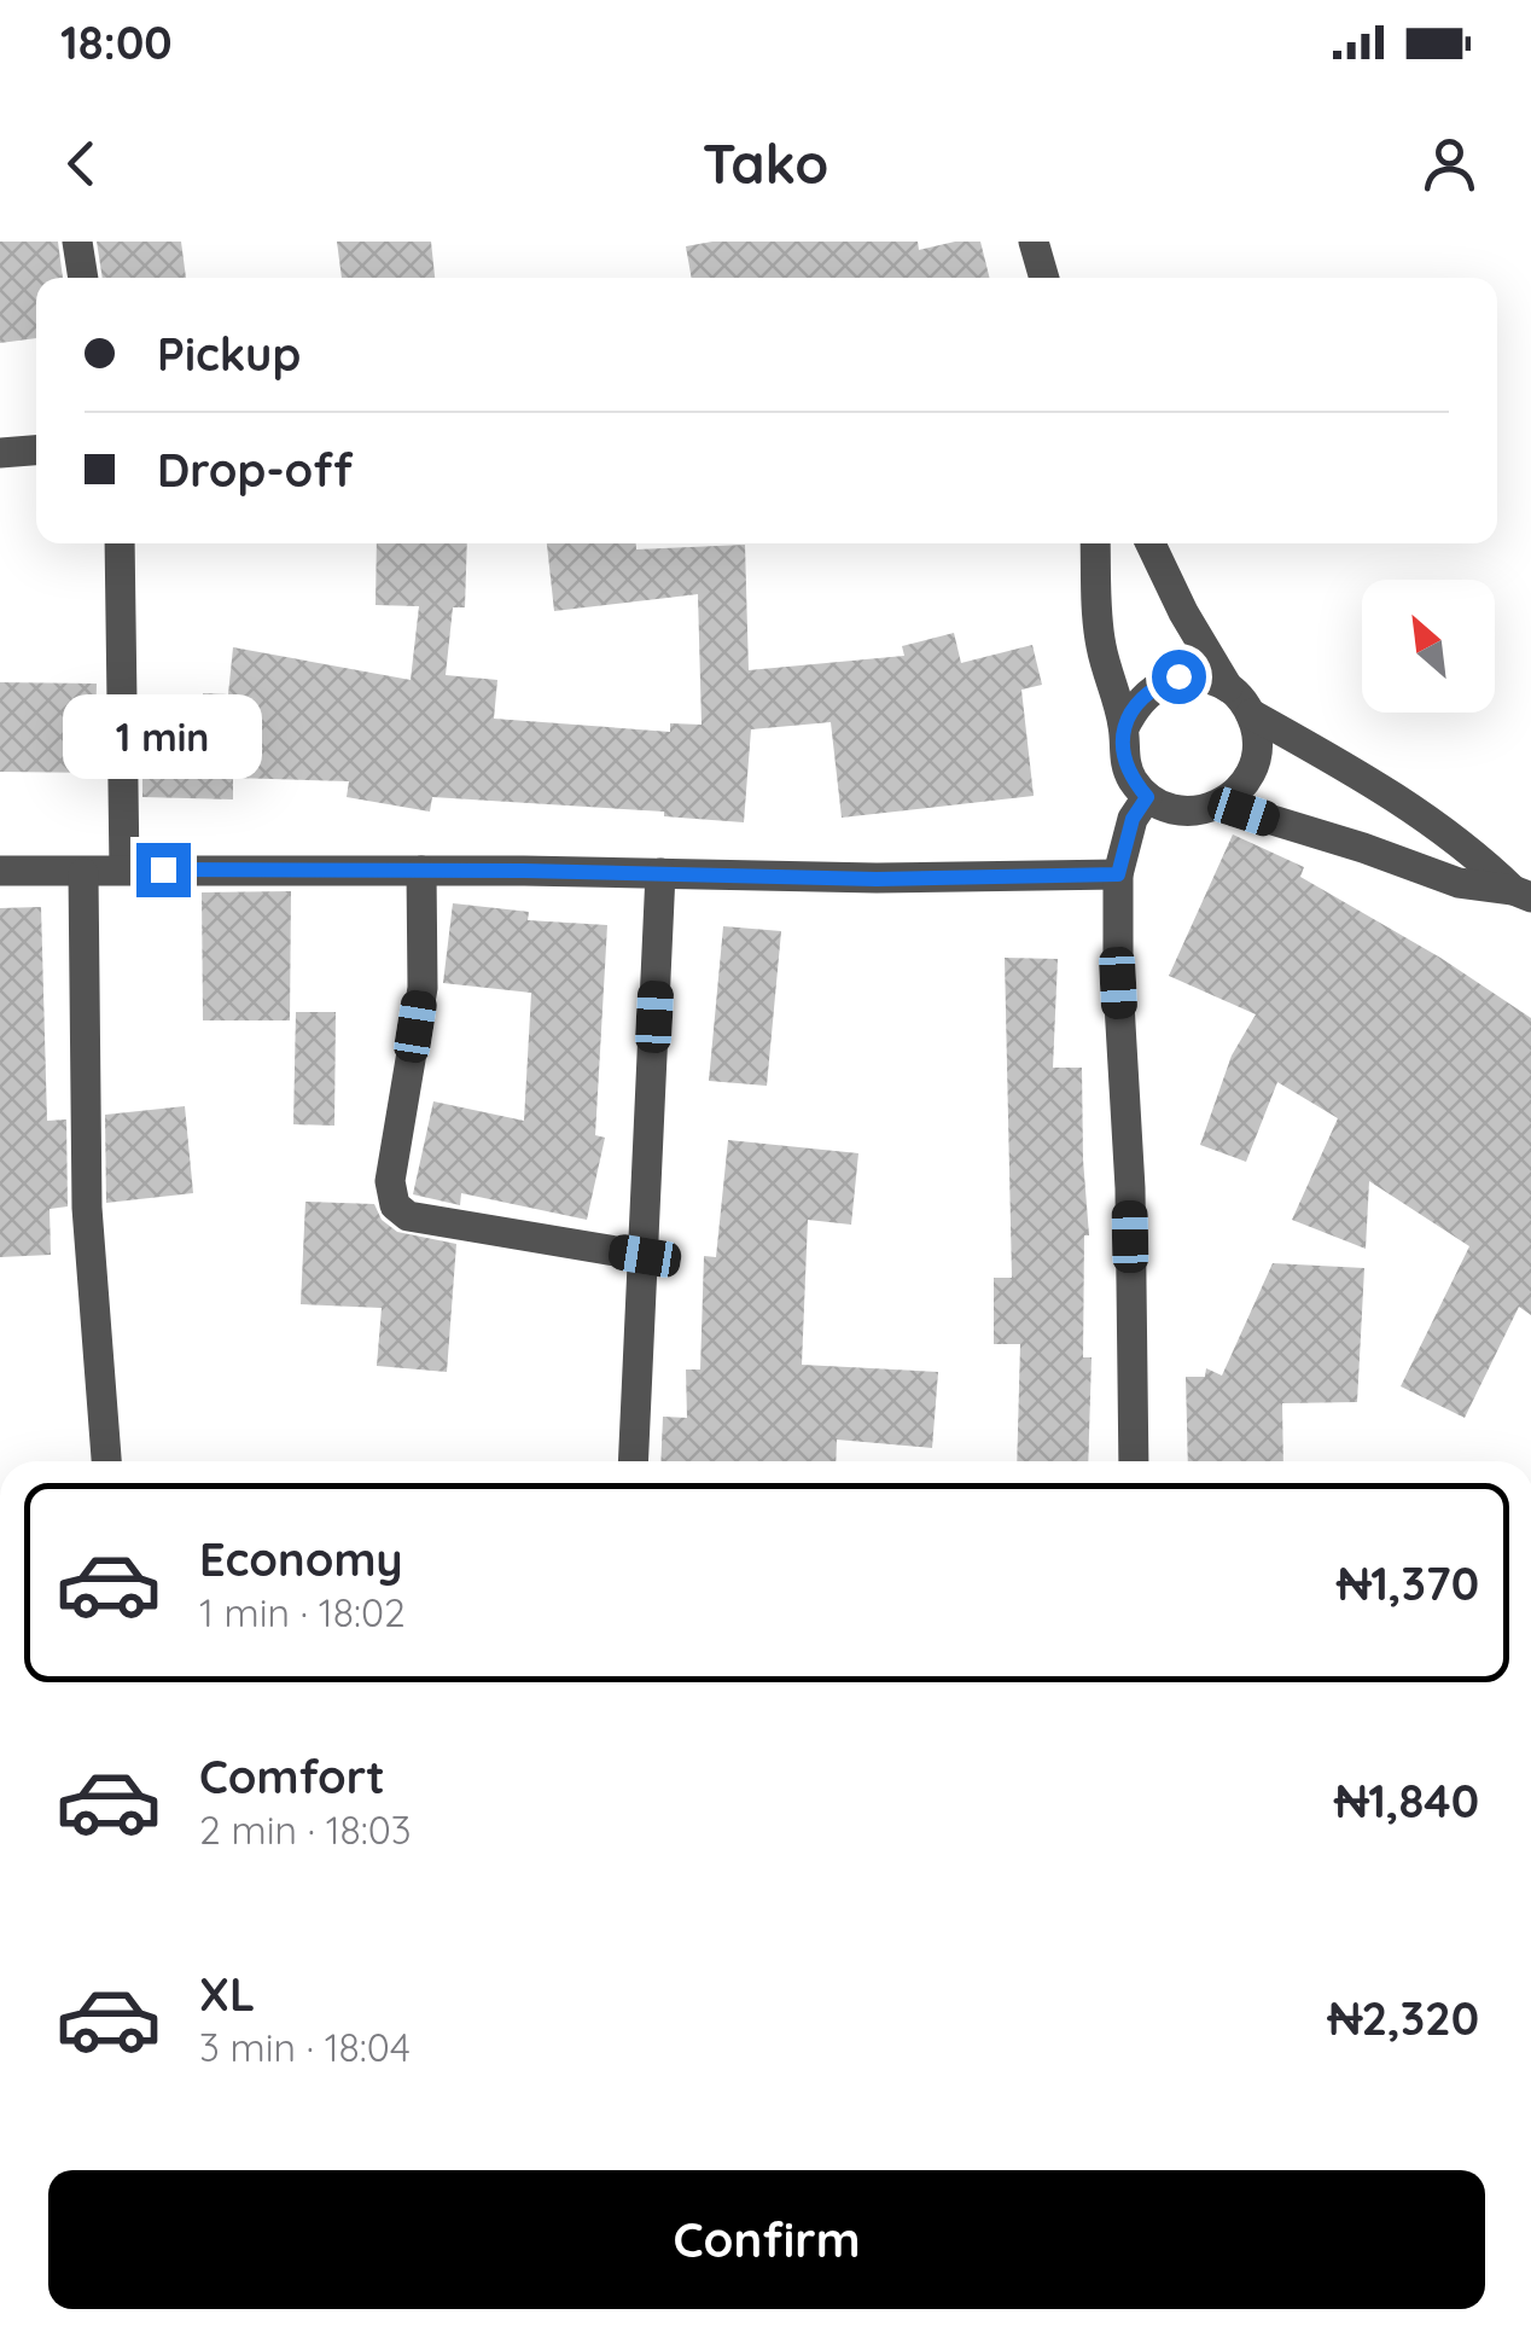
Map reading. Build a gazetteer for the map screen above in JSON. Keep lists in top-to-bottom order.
{
  "north": "top left",
  "page": {
    "status": "18:00",
    "header": "Tako",
    "banner": ["Pickup", "Drop-off"],
    "bubble": "1 min",
    "list": [
      {
        "name": "Economy",
        "note": "1 min · 18:02",
        "value": "₦1,370"
      },
      {
        "name": "Comfort",
        "note": "2 min · 18:03",
        "value": "₦1,840"
      },
      {
        "name": "XL",
        "note": "3 min · 18:04",
        "value": "₦2,320"
      }
    ],
    "buttons": "Confirm"
  }
}
